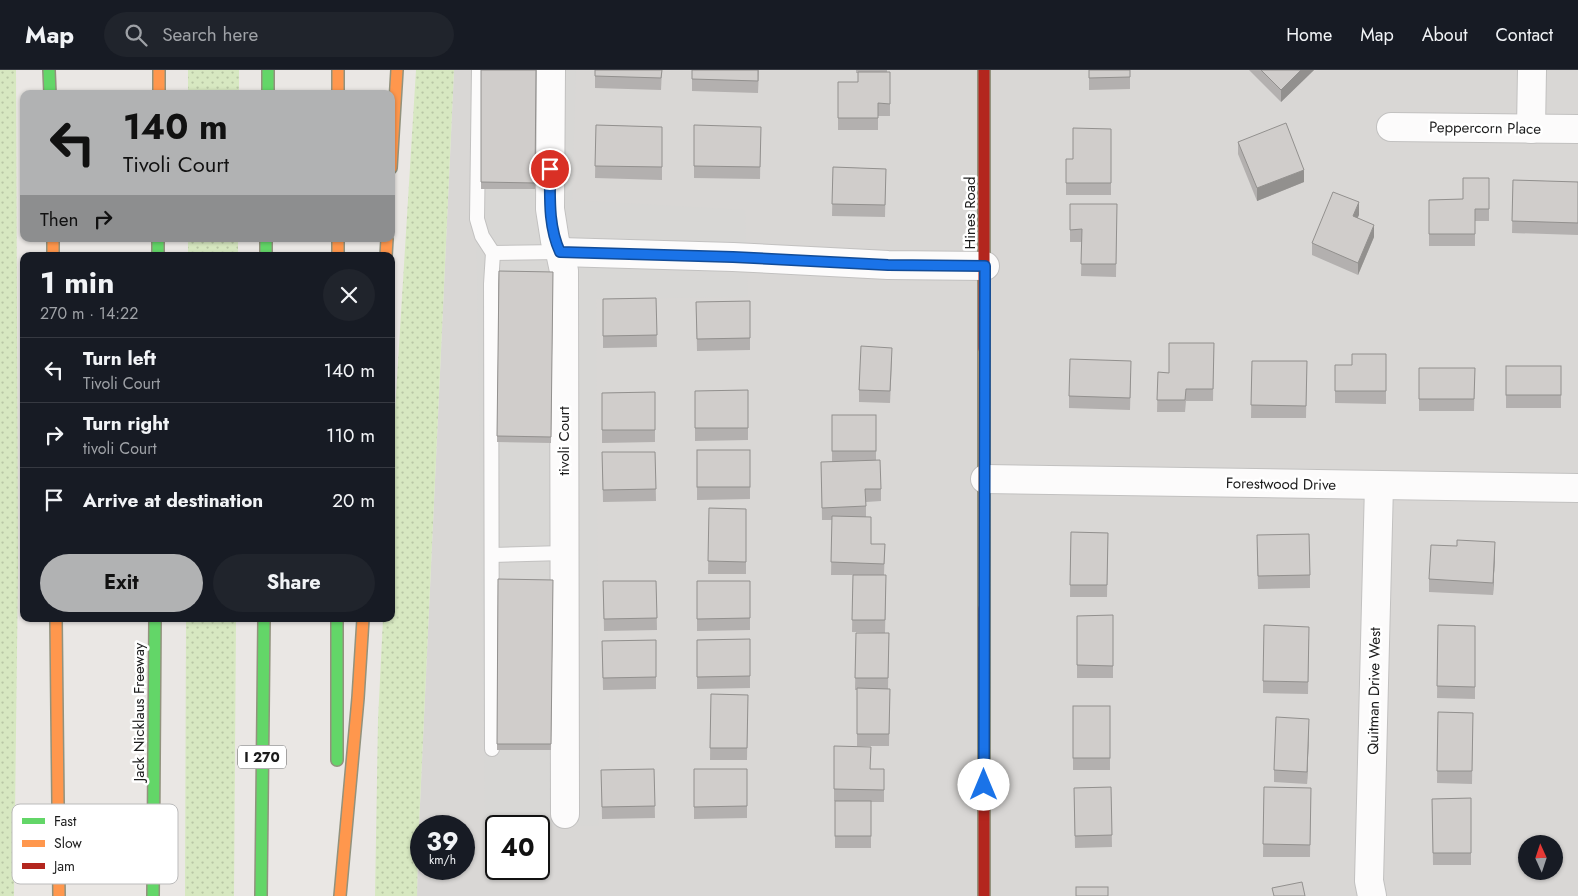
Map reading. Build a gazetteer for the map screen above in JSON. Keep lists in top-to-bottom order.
{
  "streets": {
    "main road": ["Hines Road", "Jack Nicklaus Freeway", "I 270"],
    "street": [
      "Peppercorn Place",
      "tivoli Court",
      "Forestwood Drive",
      "Quitman Drive West"
    ]
  },
  "crossings": [
    ["Hines Road", "Forestwood Drive"],
    ["Forestwood Drive", "Quitman Drive West"]
  ],
  "legend": ["Fast", "Slow", "Jam"],
  "north": "top",
  "page": {
    "header": "Map",
    "search": "Search here",
    "nav": [
      "Home",
      "Map",
      "About",
      "Contact"
    ],
    "turn": ["140 m", "Tivoli Court"],
    "then": "Then",
    "heading": ["1 min", "270 m · 14:22"],
    "list": [
      {
        "name": "Turn left",
        "note": "Tivoli Court",
        "value": "140 m"
      },
      {
        "name": "Turn right",
        "note": "tivoli Court",
        "value": "110 m"
      },
      {
        "name": "Arrive at destination",
        "value": "20 m"
      }
    ],
    "buttons": ["Exit", "Share"],
    "speed": "39 km/h",
    "limit": "40"
  }
}
